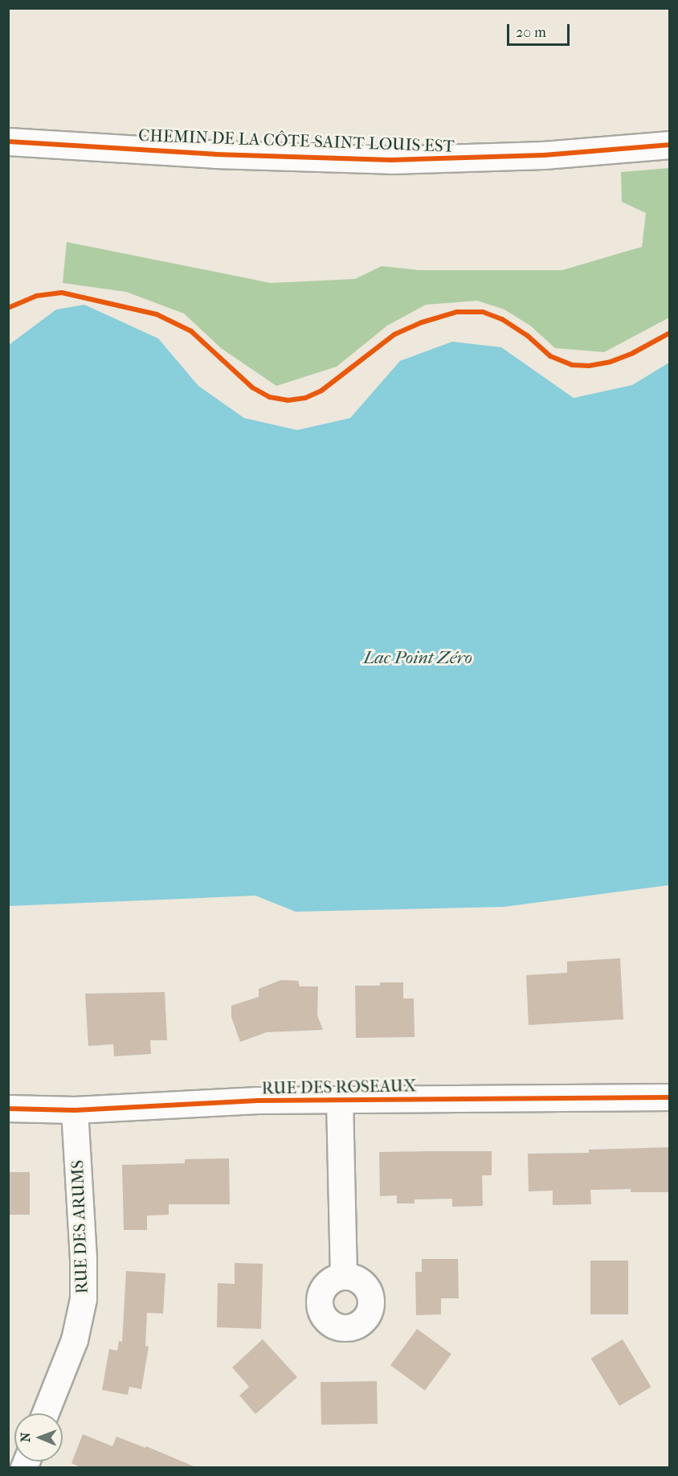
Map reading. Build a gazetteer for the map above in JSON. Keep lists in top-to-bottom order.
{
  "streets": {
    "street": ["CHEMIN DE LA CÔTE-SAINT-LOUIS EST", "RUE DES ROSEAUX", "RUE DES ARUMS"]
  },
  "crossings": [
    ["RUE DES ROSEAUX", "RUE DES ARUMS"]
  ],
  "water": ["Lac Point Zéro"],
  "scale_bar": "20 m",
  "north": "left"
}
